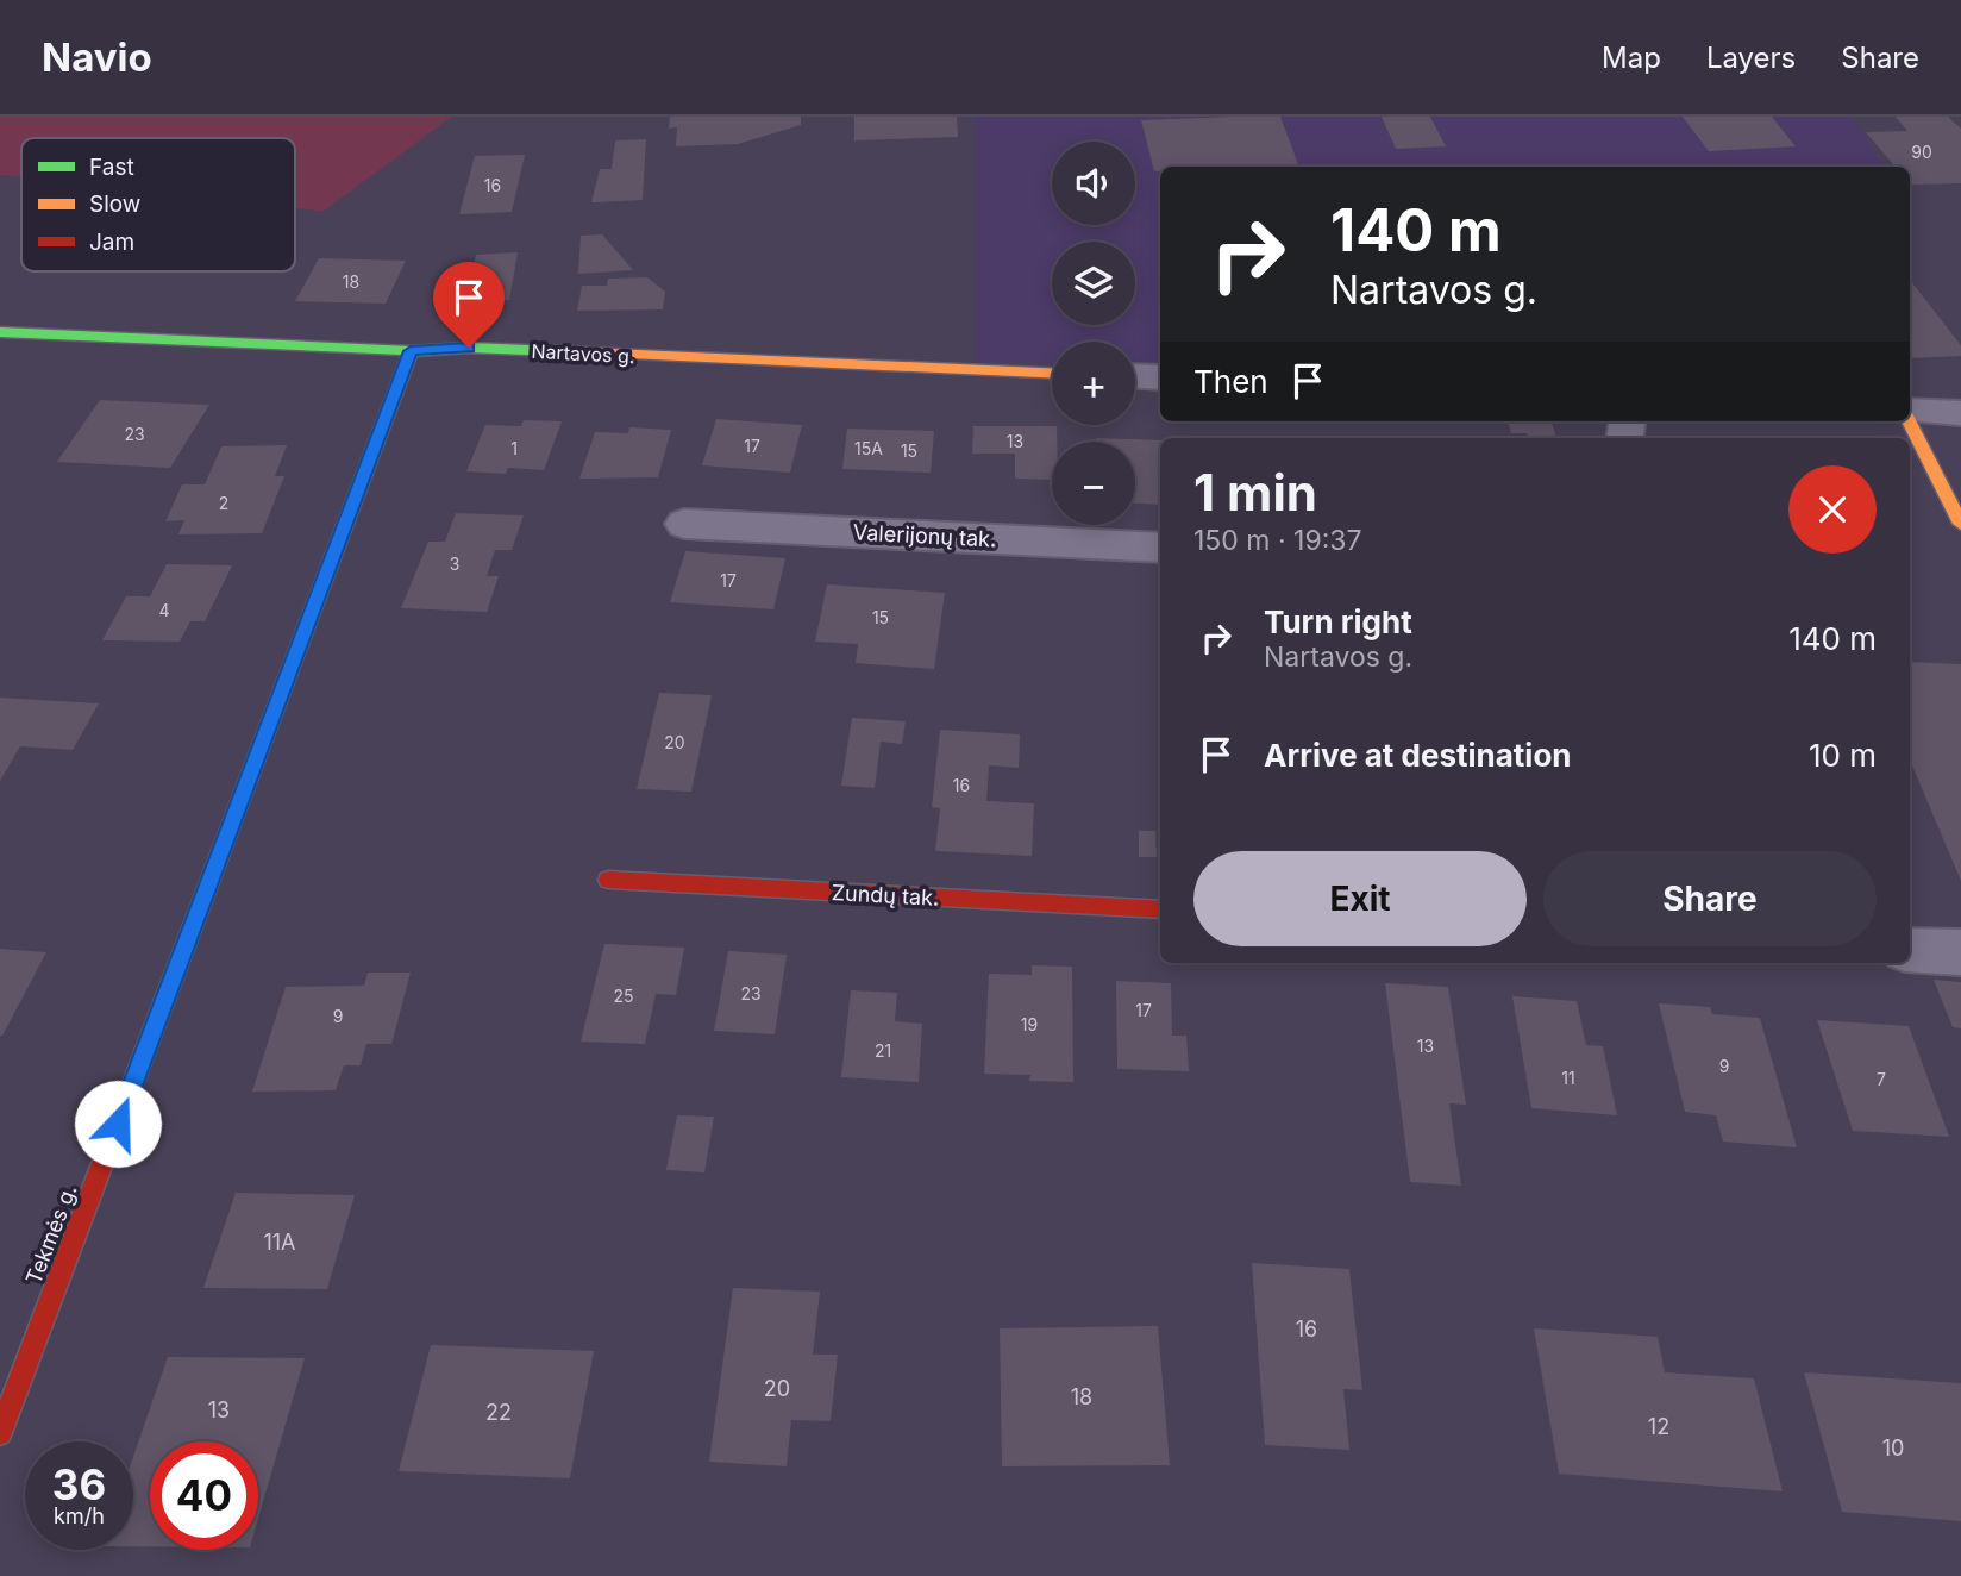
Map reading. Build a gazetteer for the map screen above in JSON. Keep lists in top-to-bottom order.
{
  "streets": {
    "street": [
      "Nartavos g.",
      "Valerijonų tak.",
      "Zundų tak.",
      "Tekmės g."
    ]
  },
  "crossings": [
    ["Nartavos g.", "Tekmės g."]
  ],
  "house_numbers": [
    "90",
    "16",
    "18",
    "23",
    "13",
    "17",
    "1",
    "15A",
    "15",
    "2",
    "3",
    "17",
    "4",
    "15",
    "20",
    "16",
    "23",
    "25",
    "17",
    "9",
    "19",
    "13",
    "21",
    "9",
    "11",
    "7",
    "11A",
    "16",
    "20",
    "18",
    "13",
    "22",
    "12",
    "10"
  ],
  "legend": ["Fast", "Slow", "Jam"],
  "page": {
    "header": "Navio",
    "nav": ["Map", "Layers", "Share"],
    "map_buttons": ["+", "−"],
    "turn": ["140 m", "Nartavos g."],
    "then": "Then",
    "heading": ["1 min", "150 m · 19:37"],
    "list": [
      {
        "name": "Turn right",
        "note": "Nartavos g.",
        "value": "140 m"
      },
      {
        "name": "Arrive at destination",
        "value": "10 m"
      }
    ],
    "buttons": ["Exit", "Share"],
    "speed": "36 km/h",
    "limit": "40"
  }
}
